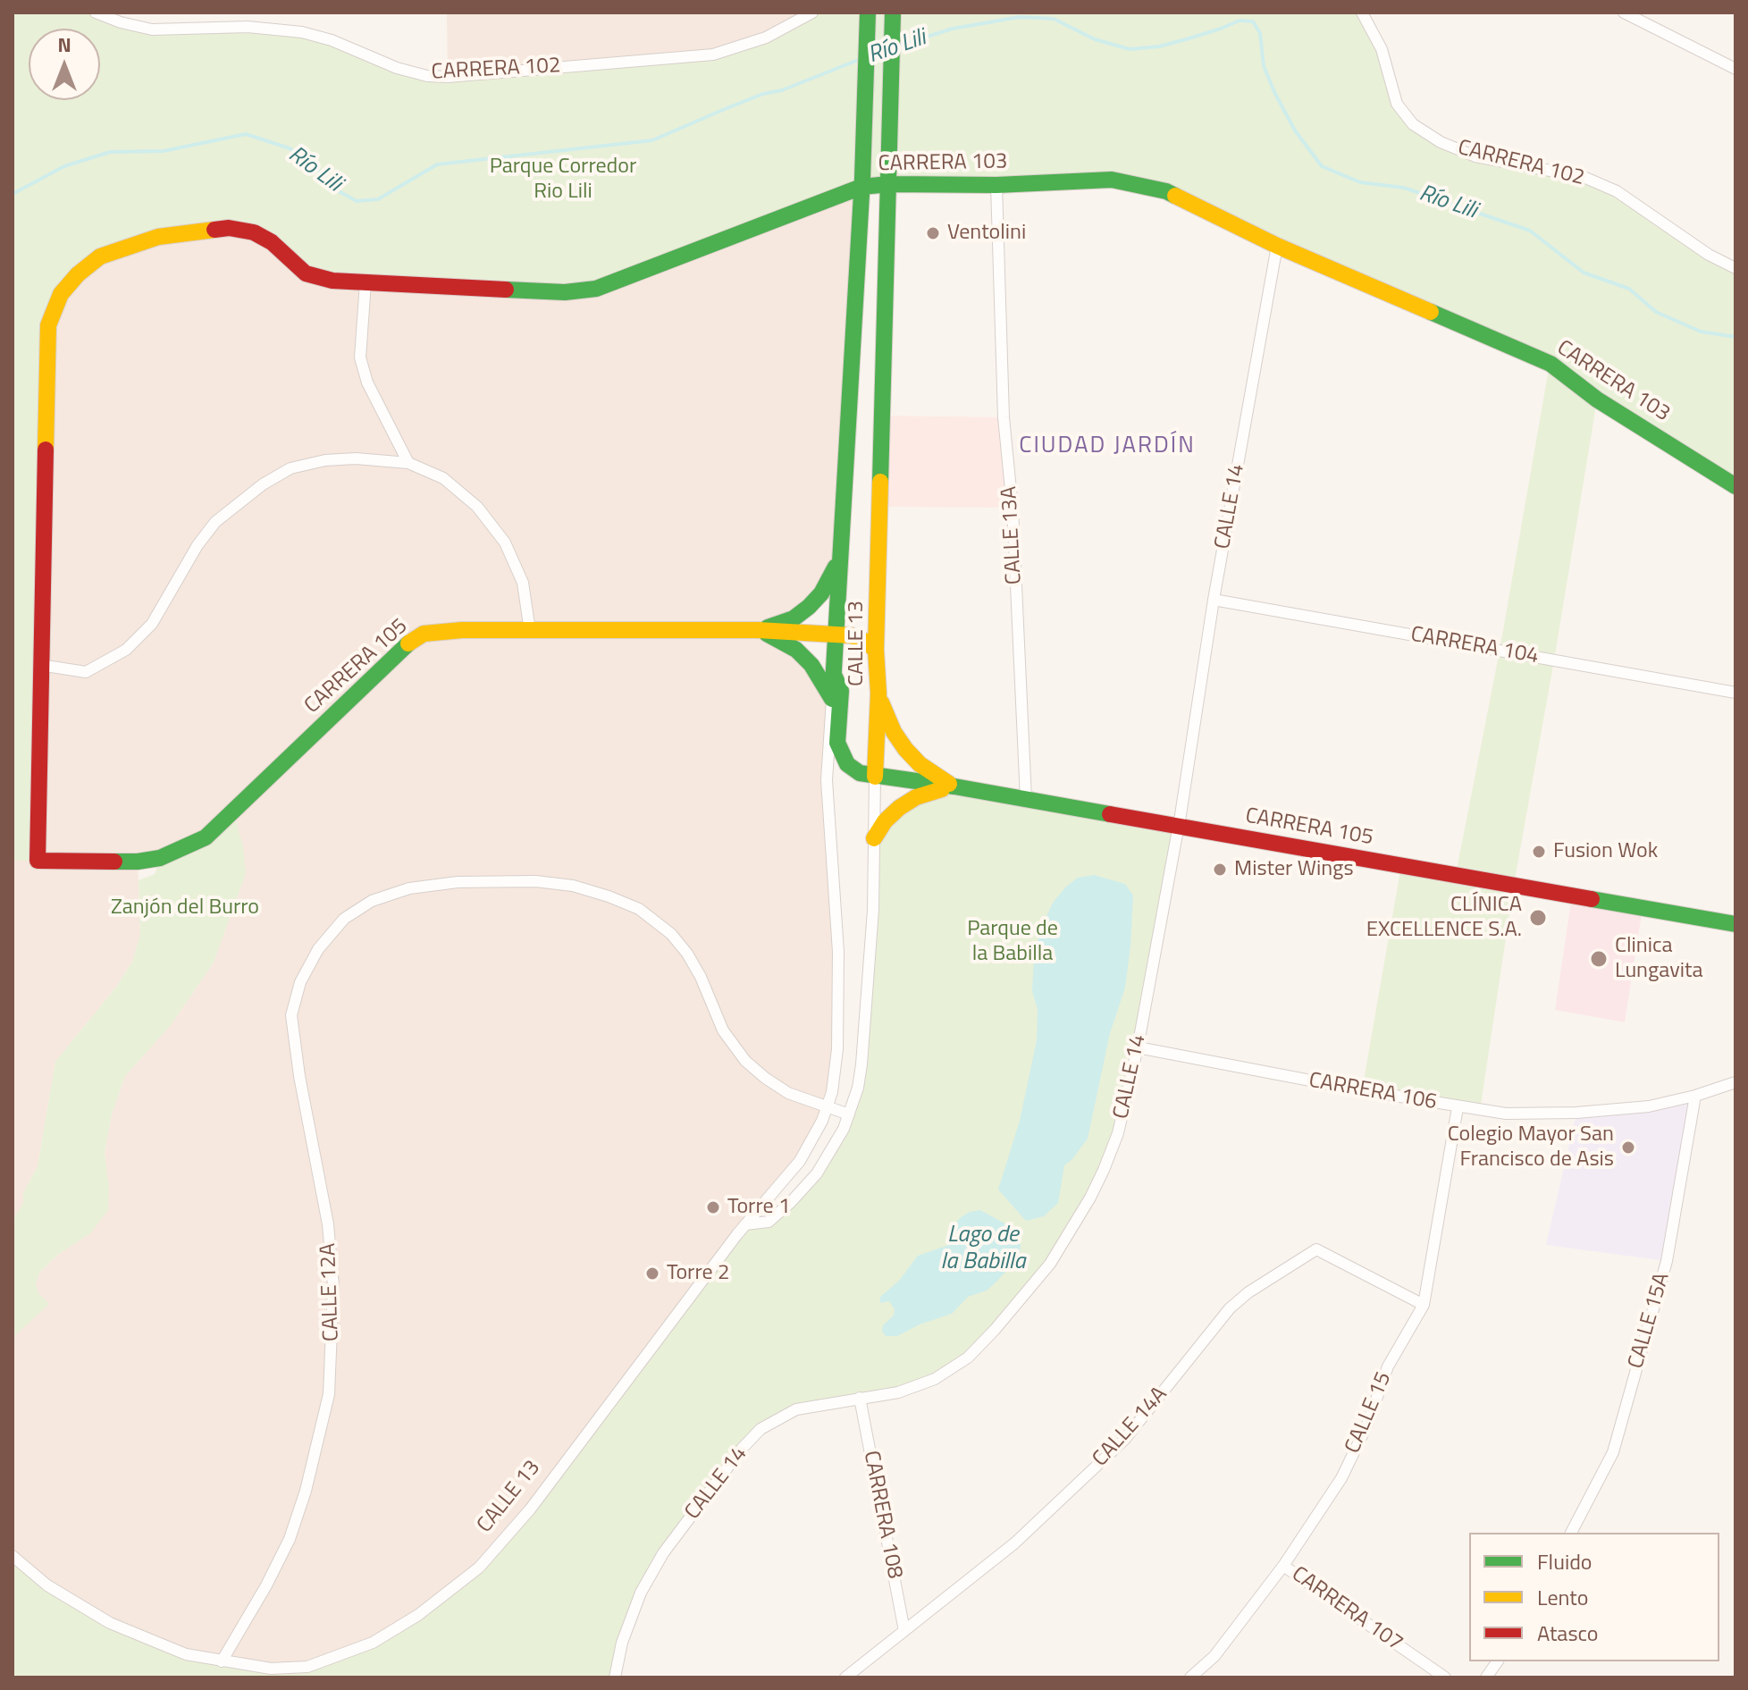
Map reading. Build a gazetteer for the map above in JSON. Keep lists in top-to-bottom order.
{
  "streets": {
    "street": [
      "CARRERA 102",
      "CARRERA 103",
      "CALLE 14",
      "CALLE 13A",
      "CALLE 13",
      "CARRERA 104",
      "CARRERA 105",
      "CARRERA 106",
      "CALLE 12A",
      "CALLE 15A",
      "CALLE 15",
      "CALLE 14A",
      "CARRERA 108",
      "CARRERA 107"
    ]
  },
  "crossings": [
    ["CARRERA 103", "CALLE 14"],
    ["CARRERA 103", "CALLE 13A"],
    ["CARRERA 103", "CALLE 13"],
    ["CARRERA 103", "CARRERA 105"],
    ["CALLE 14", "CARRERA 104"],
    ["CALLE 14", "CARRERA 105"],
    ["CALLE 14", "CARRERA 106"],
    ["CALLE 14", "CARRERA 108"],
    ["CALLE 13A", "CARRERA 105"],
    ["CALLE 13", "CARRERA 105"],
    ["CALLE 13", "CALLE 12A"],
    ["CARRERA 106", "CALLE 15A"],
    ["CARRERA 106", "CALLE 15"],
    ["CALLE 15", "CALLE 14A"],
    ["CALLE 15", "CARRERA 107"],
    ["CALLE 14A", "CARRERA 108"]
  ],
  "districts": ["CIUDAD JARDÍN"],
  "water": ["Río Lili", "Lago de la Babilla"],
  "parks": ["Parque Corredor Rio Lili", "Zanjón del Burro", "Parque de la Babilla"],
  "places": [
    "Ventolini",
    "Fusion Wok",
    "Mister Wings",
    "CLÍNICA EXCELLENCE S.A.",
    "Clinica Lungavita",
    "Colegio Mayor San Francisco de Asis",
    "Torre 1",
    "Torre 2"
  ],
  "legend": ["Fluido", "Lento", "Atasco"],
  "north": "top"
}
